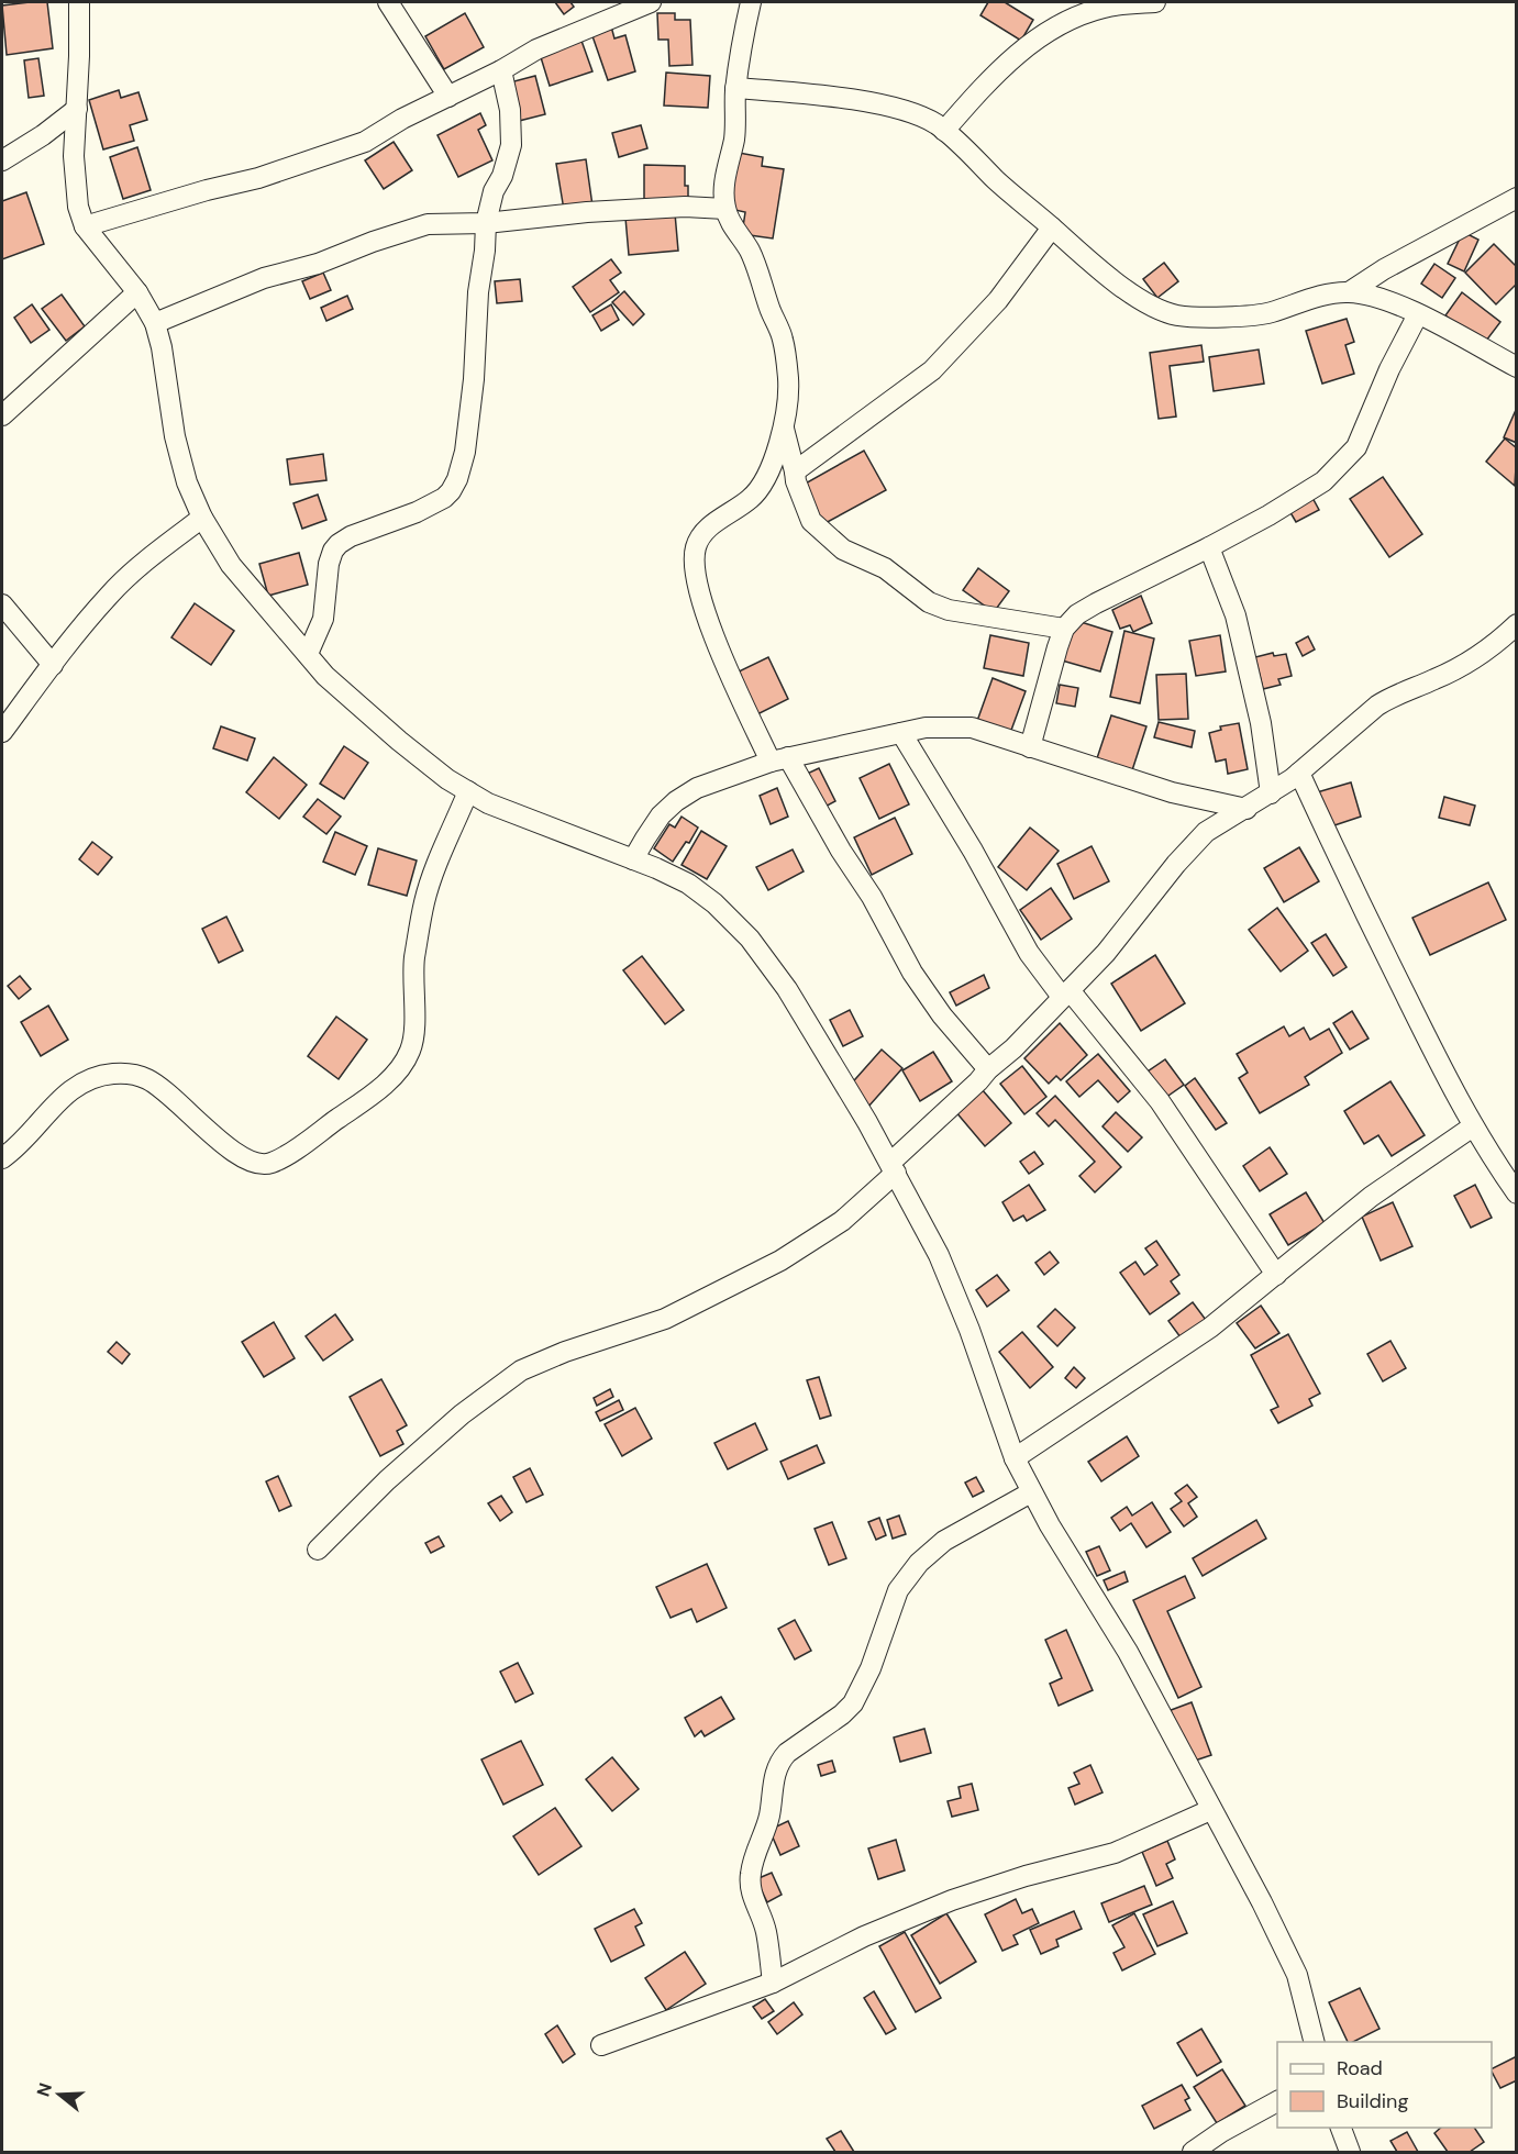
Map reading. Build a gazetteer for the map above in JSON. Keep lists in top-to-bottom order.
{
  "legend": ["Road", "Building"],
  "north": "left"
}
